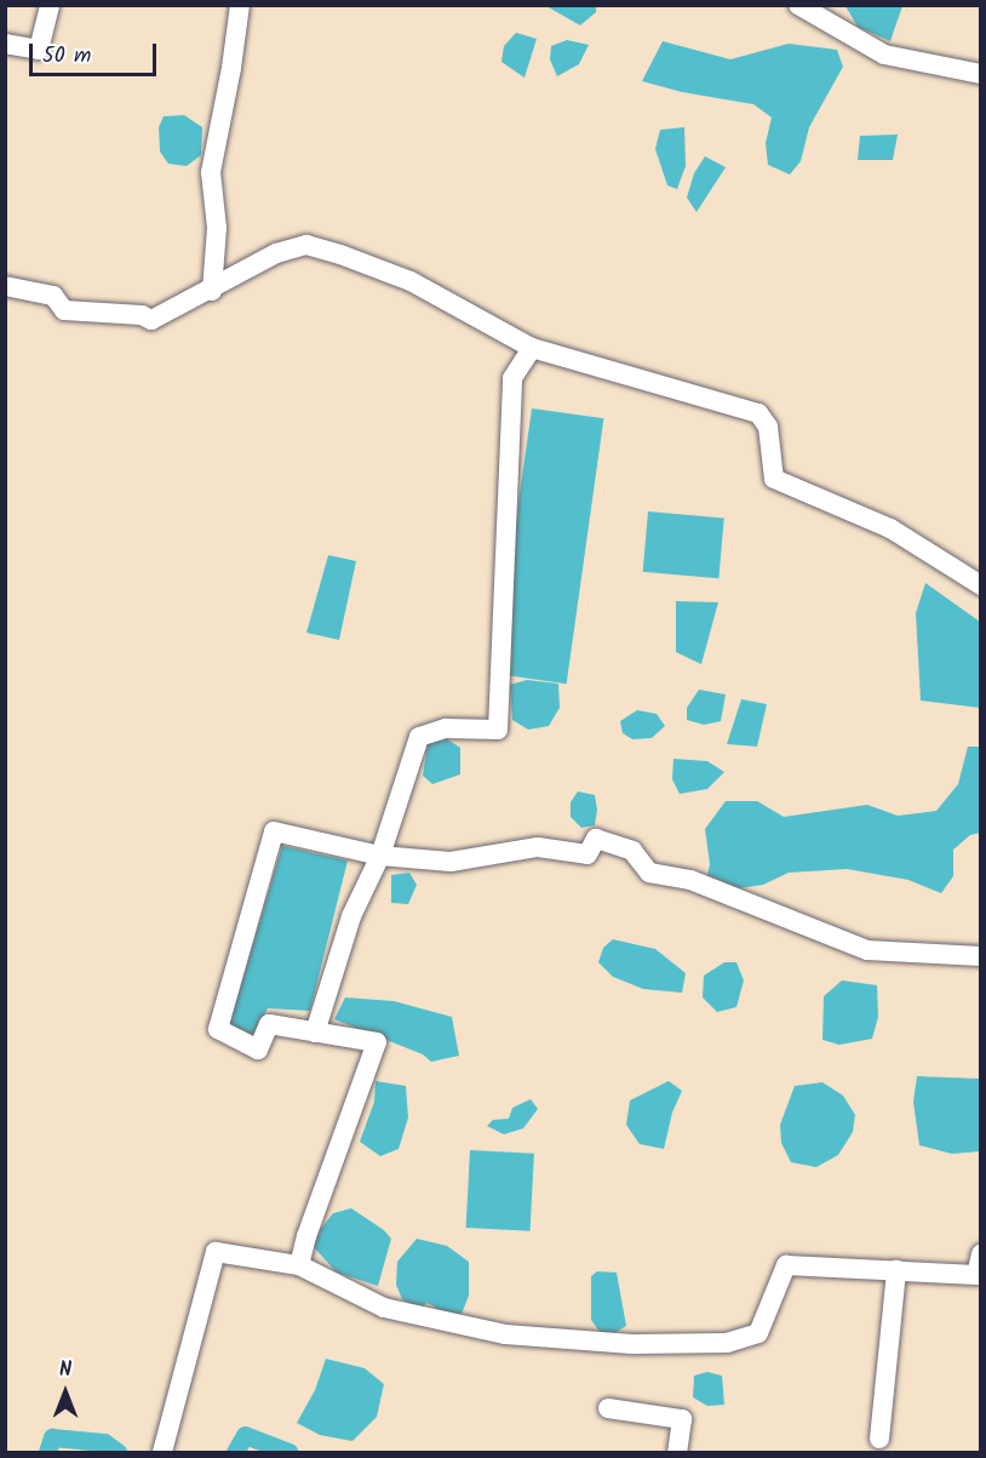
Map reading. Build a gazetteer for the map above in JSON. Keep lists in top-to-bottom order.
{
  "scale_bar": "50 m",
  "north": "top"
}
